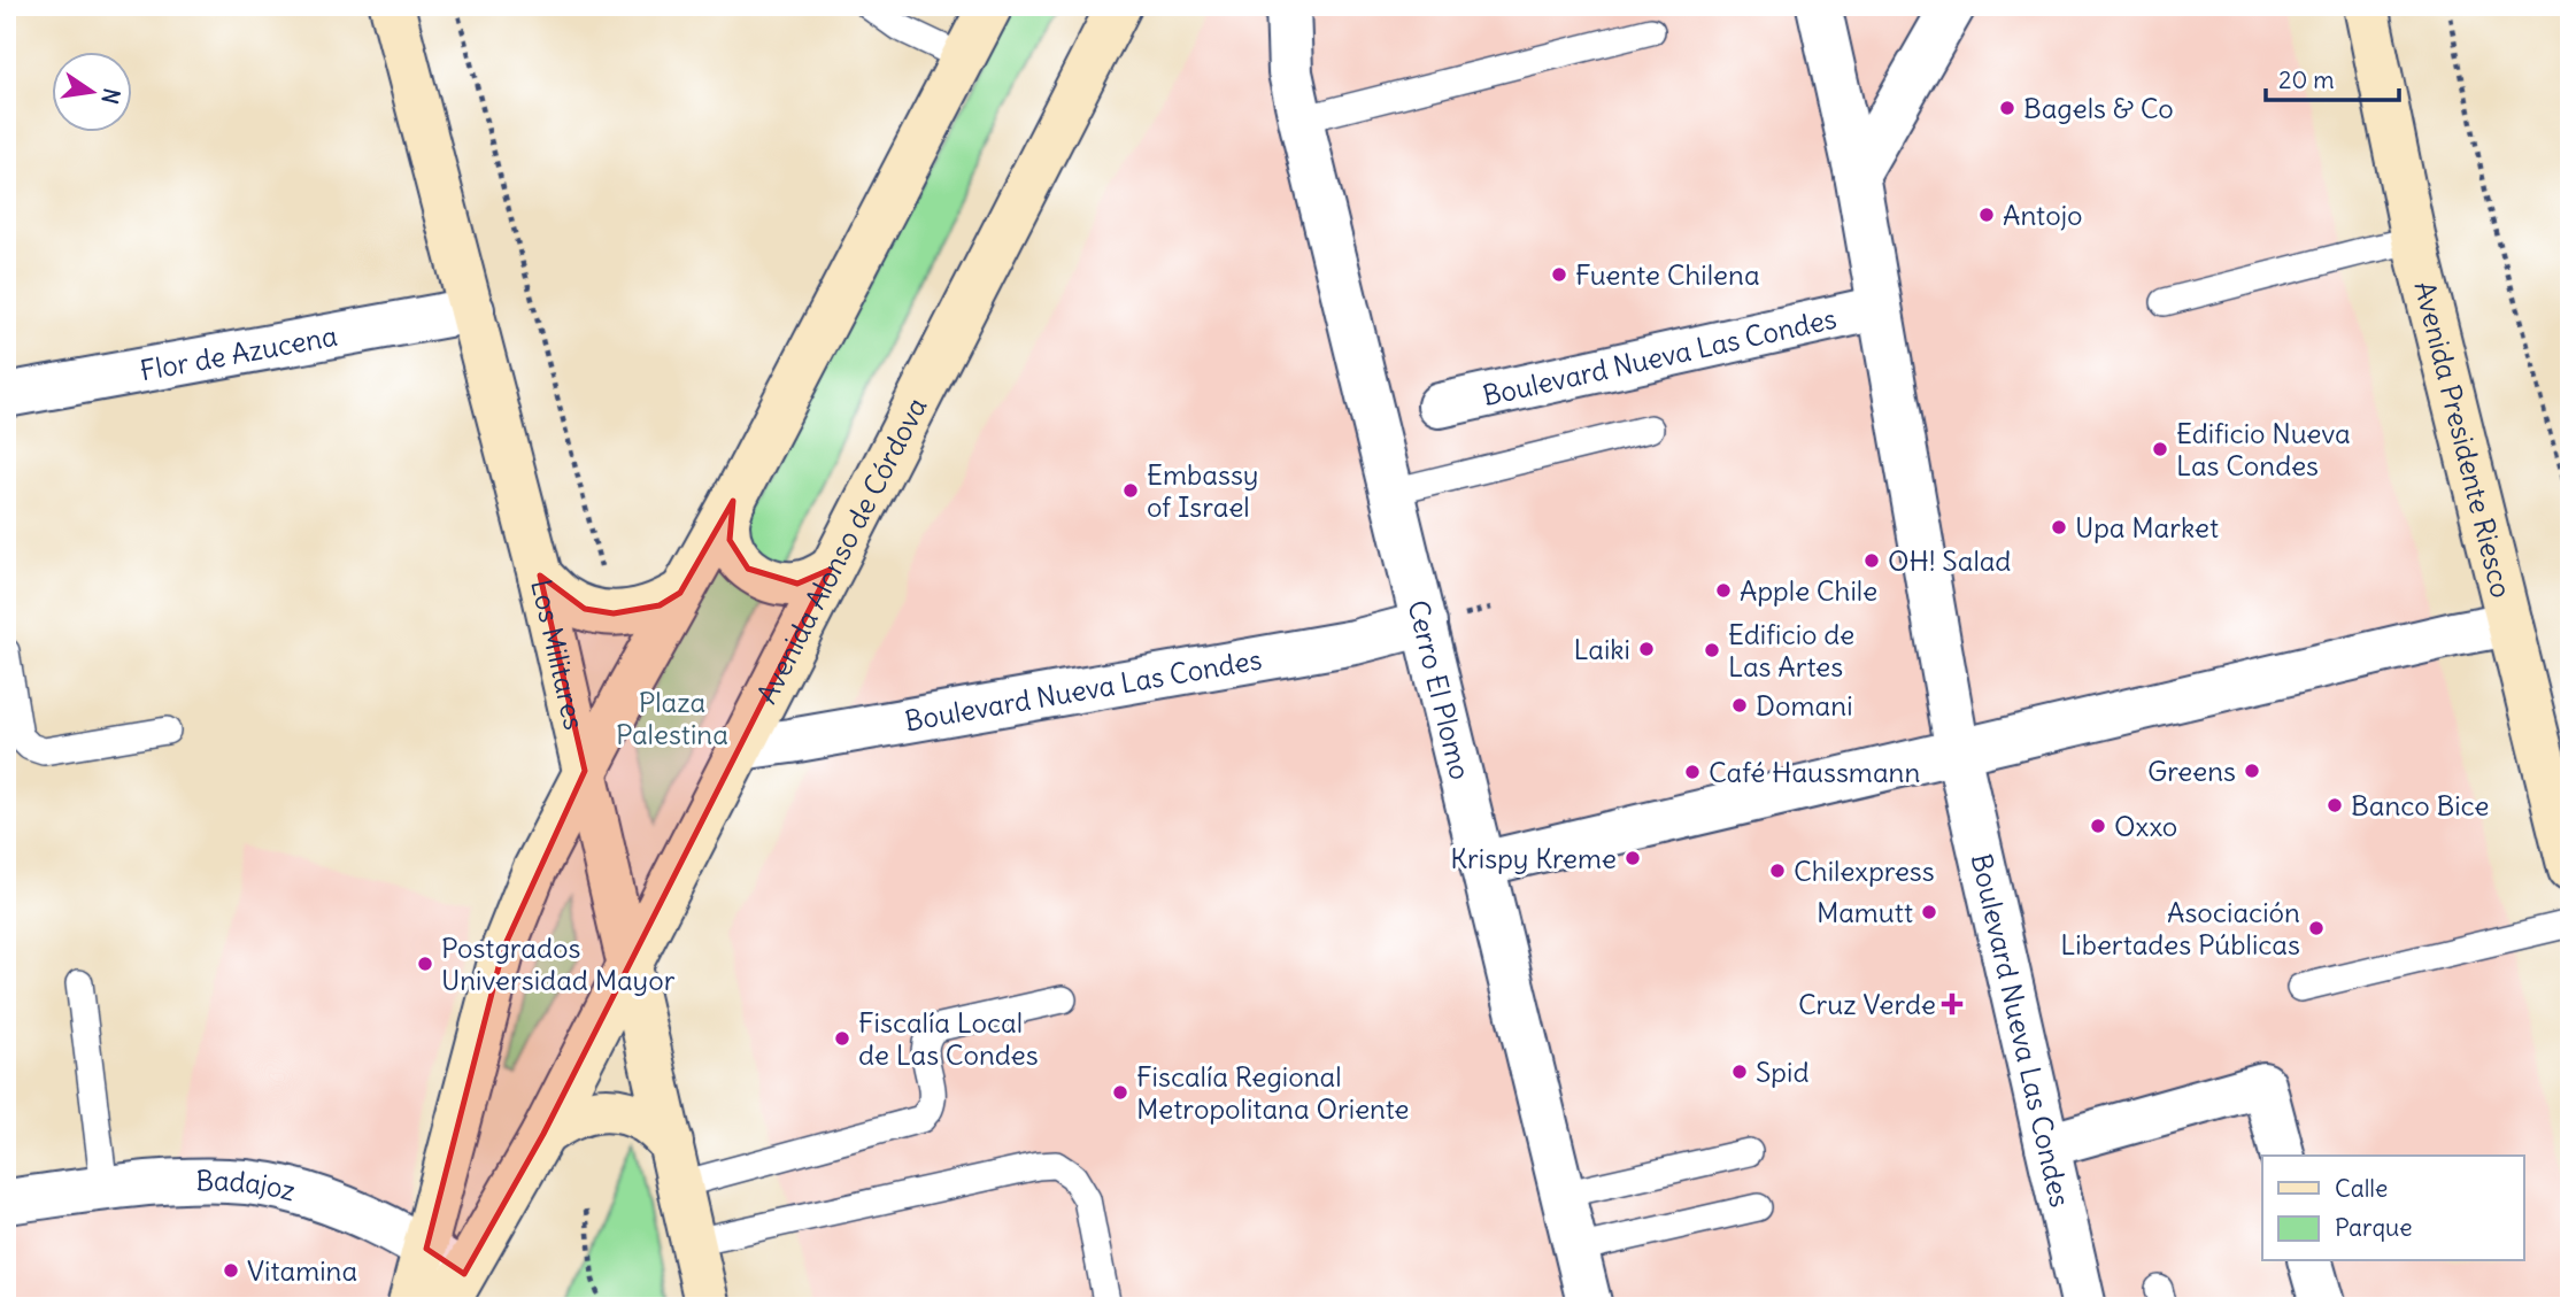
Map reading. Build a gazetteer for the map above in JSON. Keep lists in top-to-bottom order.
{
  "streets": {
    "main road": ["Avenida Presidente Riesco", "Avenida Alonso de Córdova", "Los Militares"],
    "street": [
      "Flor de Azucena",
      "Boulevard Nueva Las Condes",
      "Cerro El Plomo",
      "Badajoz"
    ]
  },
  "crossings": [
    ["Flor de Azucena", "Los Militares"],
    ["Boulevard Nueva Las Condes", "Avenida Alonso de Córdova"],
    ["Boulevard Nueva Las Condes", "Cerro El Plomo"],
    ["Avenida Alonso de Córdova", "Los Militares"],
    ["Avenida Alonso de Córdova", "Badajoz"]
  ],
  "parks": ["Plaza Palestina"],
  "places": {
    "other": [
      "Bagels & Co",
      "Antojo",
      "Fuente Chilena",
      "Edificio Nueva Las Condes",
      "Embassy of Israel",
      "Upa Market",
      "OH! Salad",
      "Apple Chile",
      "Laiki",
      "Edificio de Las Artes",
      "Domani",
      "Greens",
      "Café Haussmann",
      "Banco Bice",
      "Oxxo",
      "Krispy Kreme",
      "Chilexpress",
      "Mamutt",
      "Asociación Libertades Públicas",
      "Postgrados Universidad Mayor",
      "Fiscalía Local de Las Condes",
      "Spid",
      "Fiscalía Regional Metropolitana Oriente",
      "Vitamina"
    ],
    "health": ["Cruz Verde"]
  },
  "legend": ["Calle", "Parque"],
  "scale_bar": "20 m",
  "north": "right"
}
